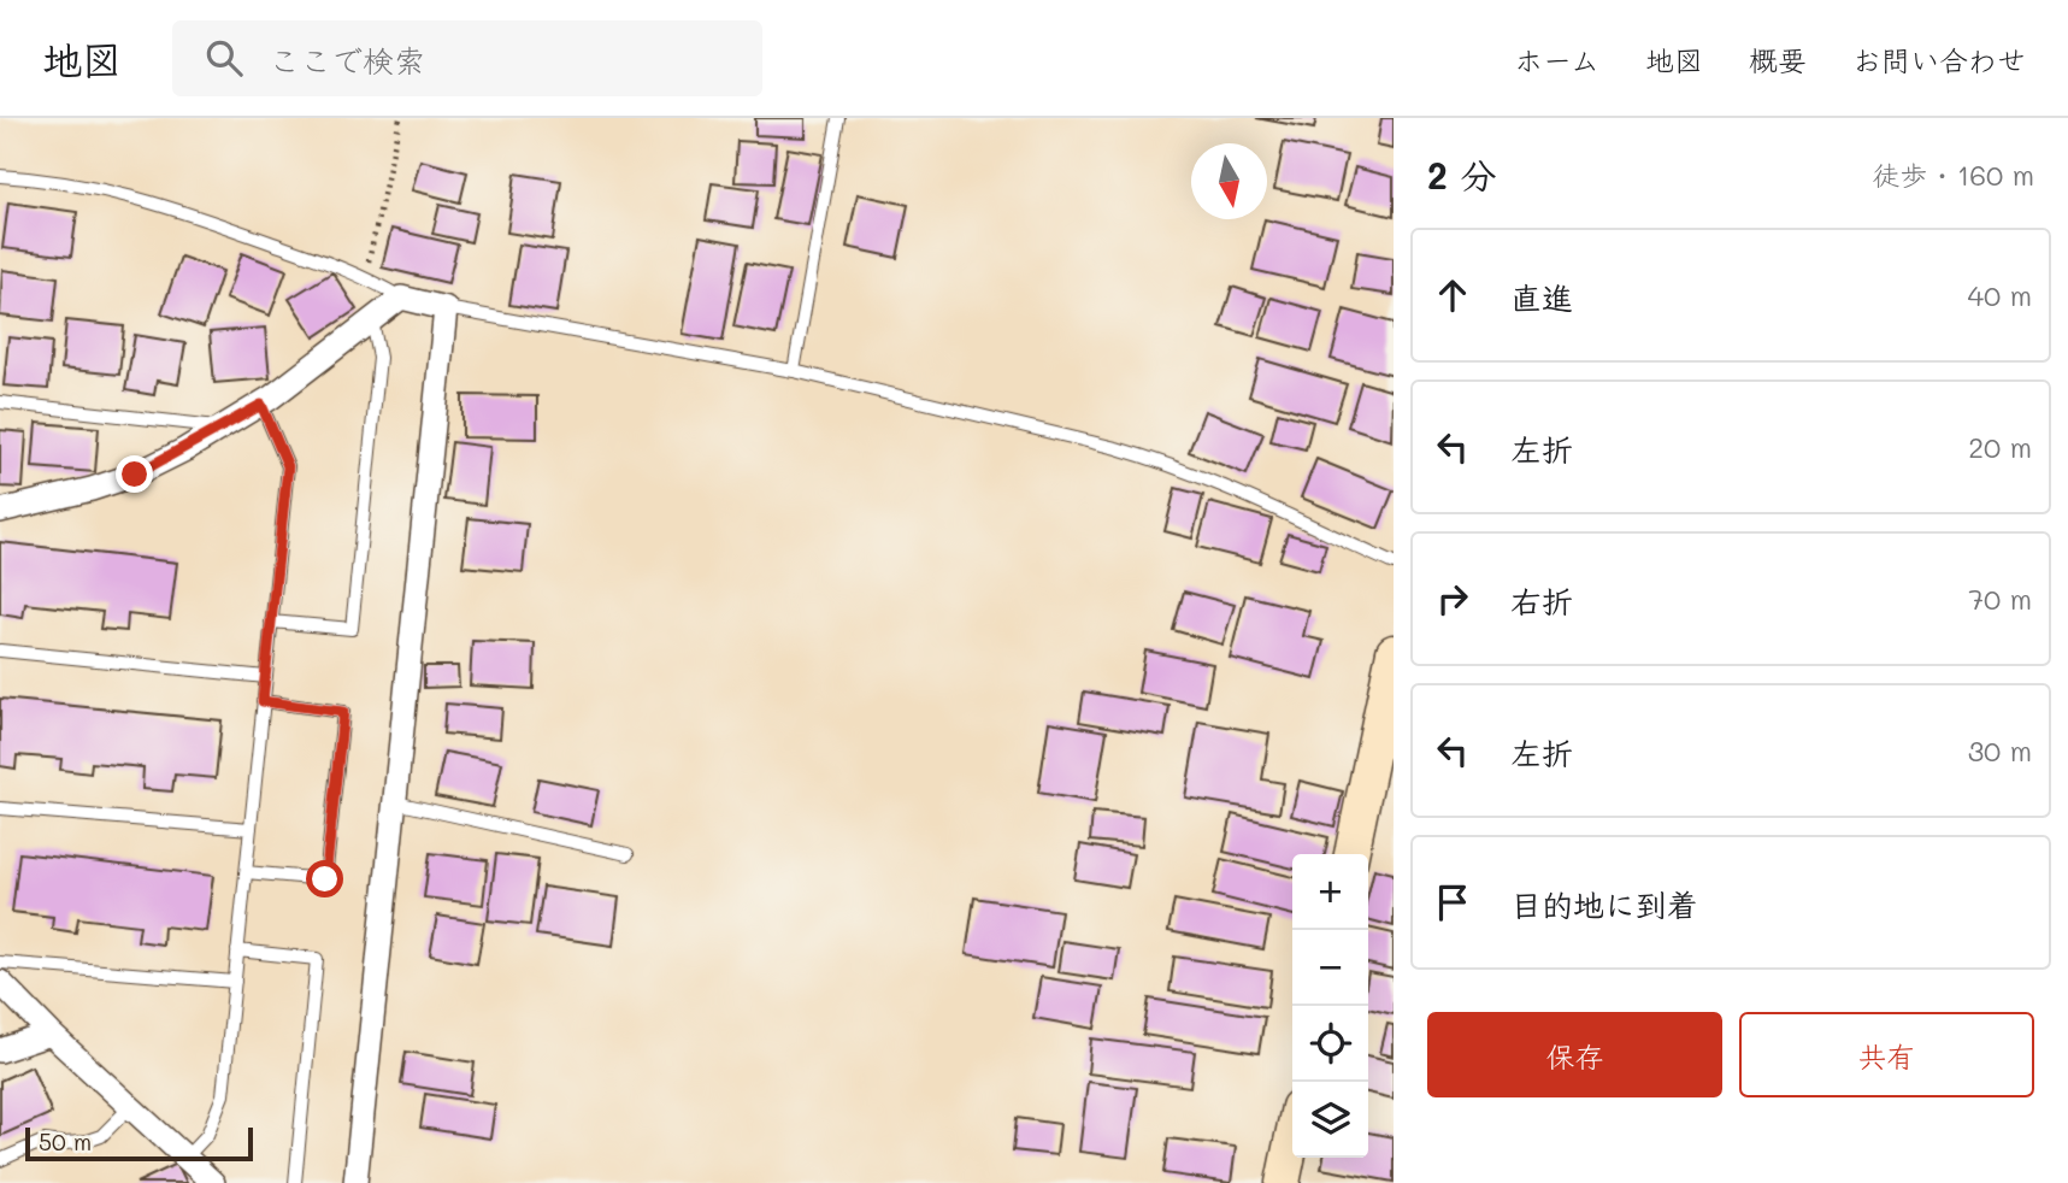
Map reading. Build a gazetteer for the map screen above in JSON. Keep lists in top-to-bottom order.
{
  "scale_bar": "50 m",
  "north": "bottom",
  "page": {
    "header": "地図",
    "search": "ここで検索",
    "nav": [
      "ホーム",
      "地図",
      "概要",
      "お問い合わせ"
    ],
    "heading": ["2 分", "徒歩 · 160 m"],
    "list": [
      ["直進", "40 m"],
      ["左折", "20 m"],
      ["右折", "70 m"],
      ["左折", "30 m"],
      "目的地に到着"
    ],
    "map_buttons": ["+", "−"],
    "buttons": ["保存", "共有"],
    "scale": "50 m"
  }
}
